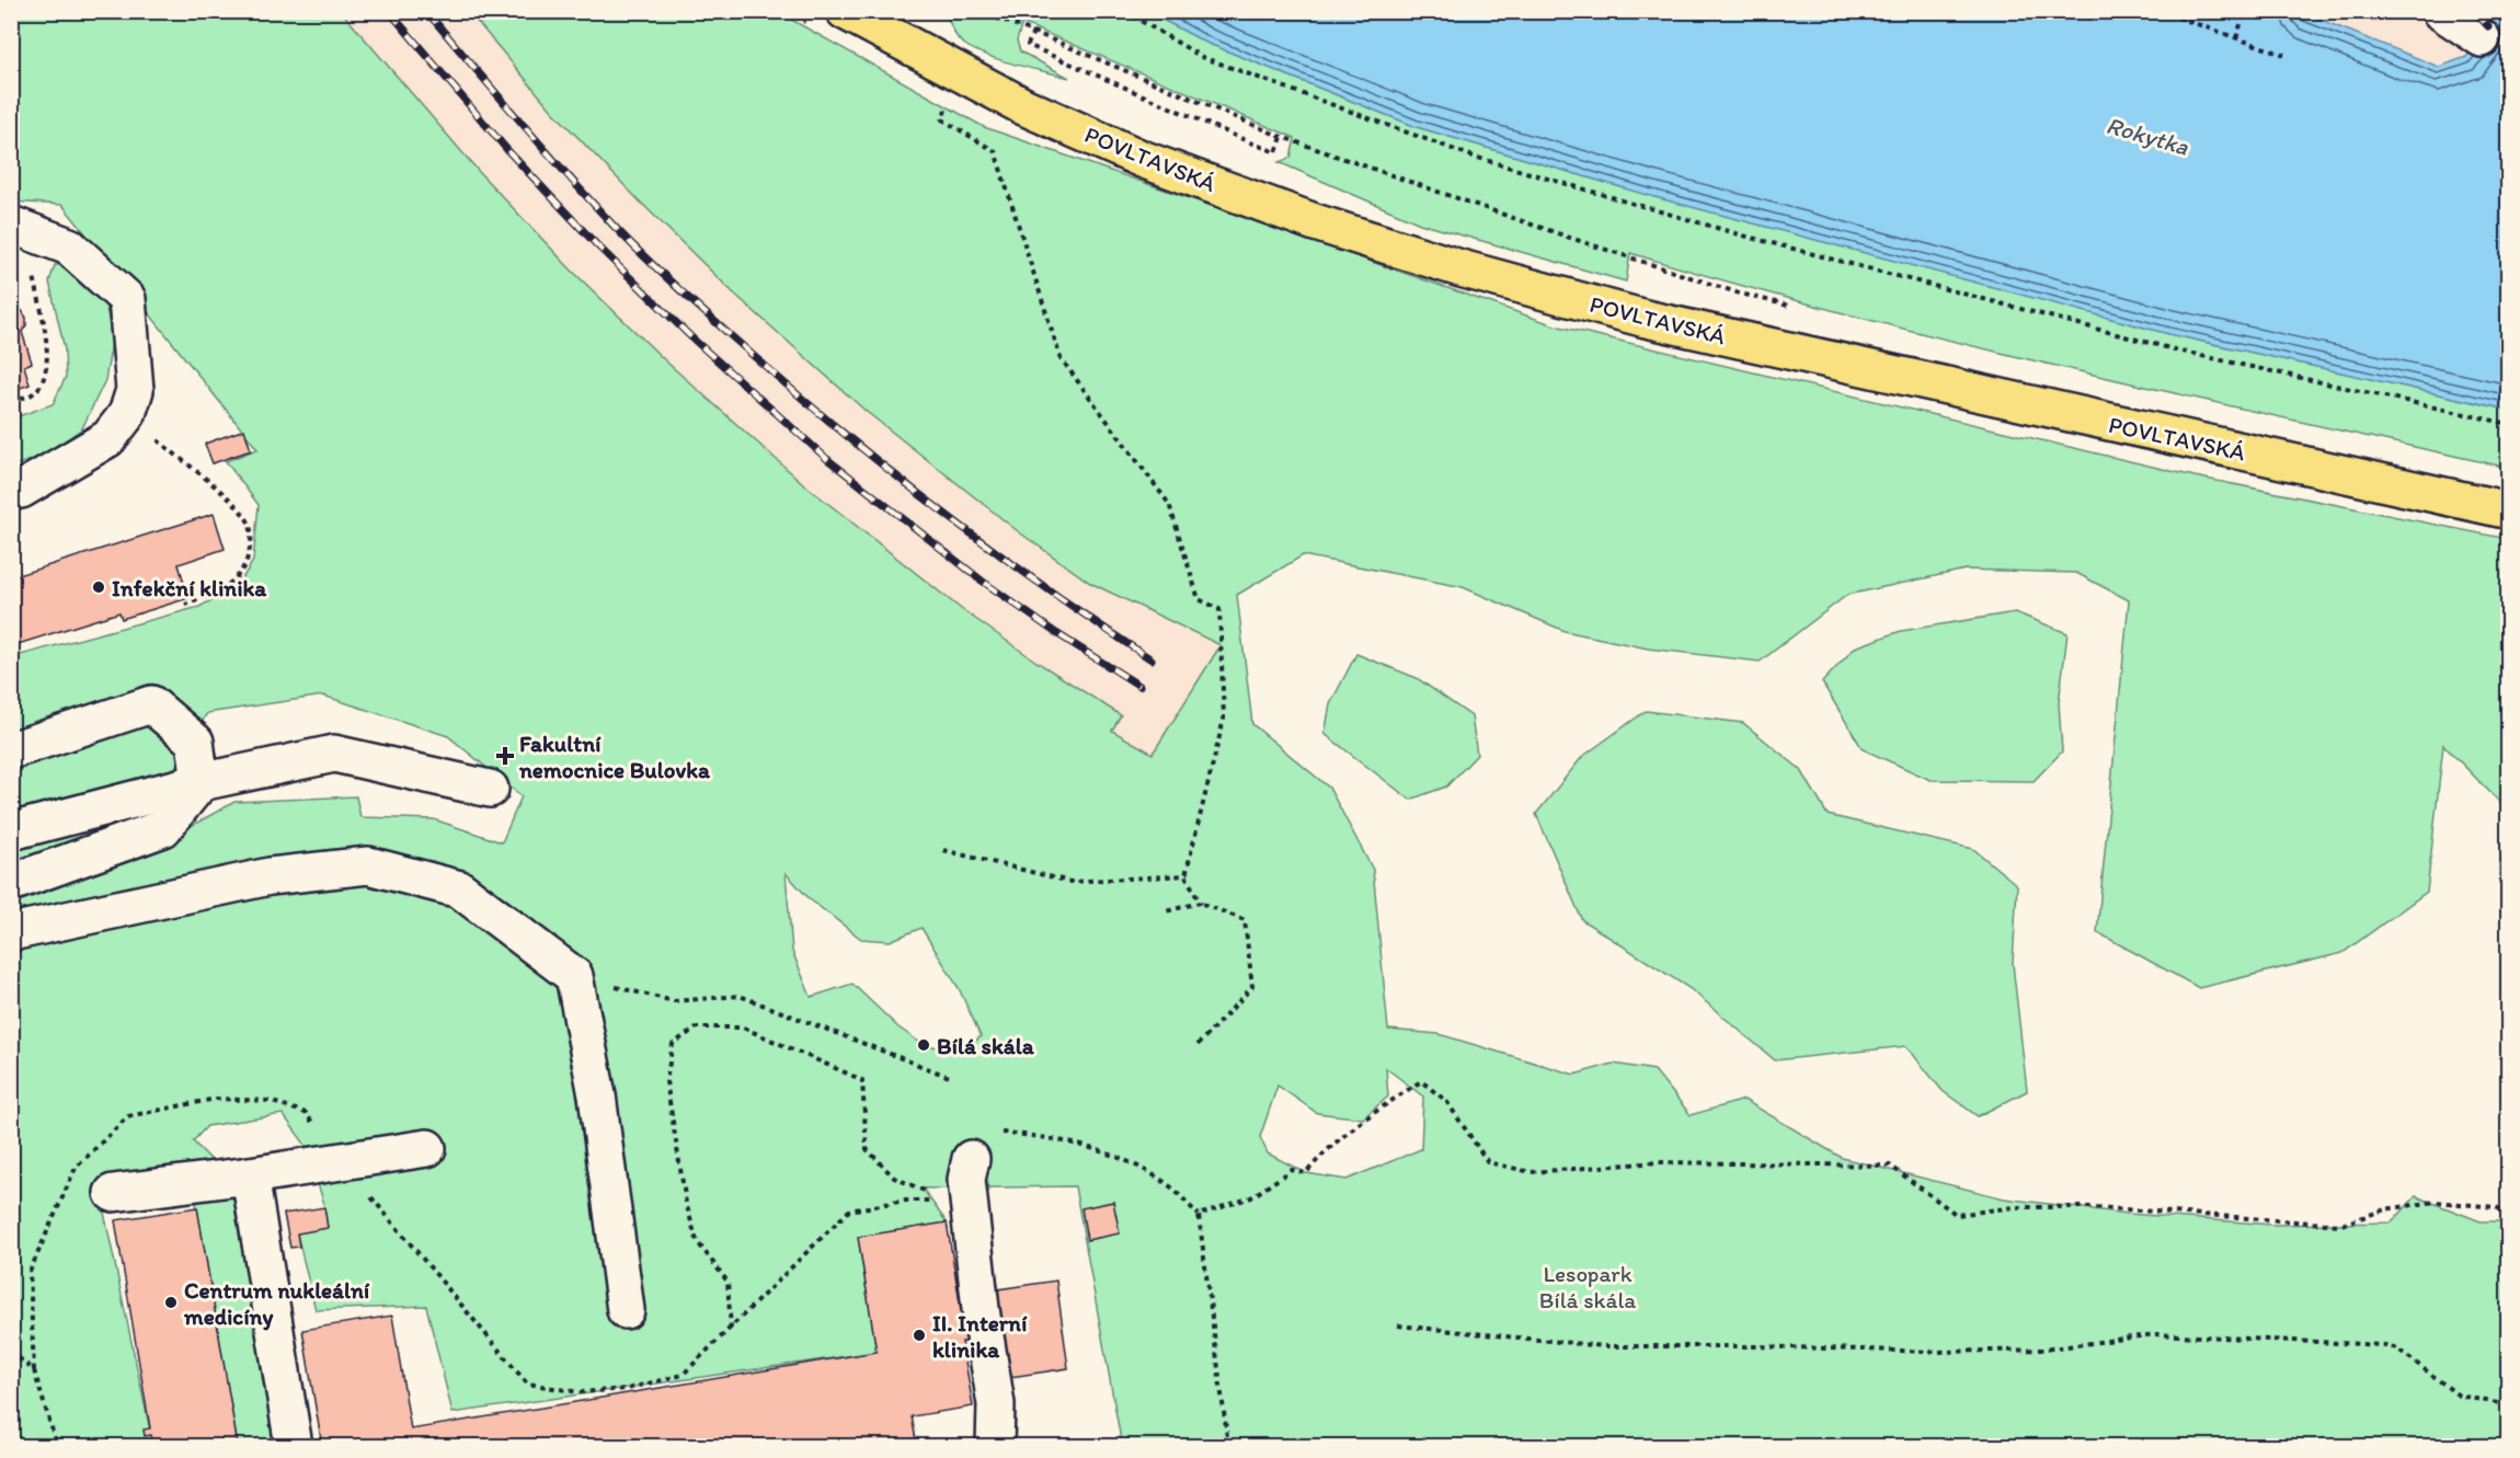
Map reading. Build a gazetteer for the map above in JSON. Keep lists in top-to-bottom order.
{
  "streets": {
    "main road": ["POVLTAVSKÁ"]
  },
  "water": ["Rokytka"],
  "parks": ["Lesopark Bílá skála"],
  "places": {
    "other": [
      "Infekční klinika",
      "Bílá skála",
      "Centrum nukleální medicíny",
      "II. Interní klinika"
    ],
    "health": ["Fakultní nemocnice Bulovka"]
  }
}
